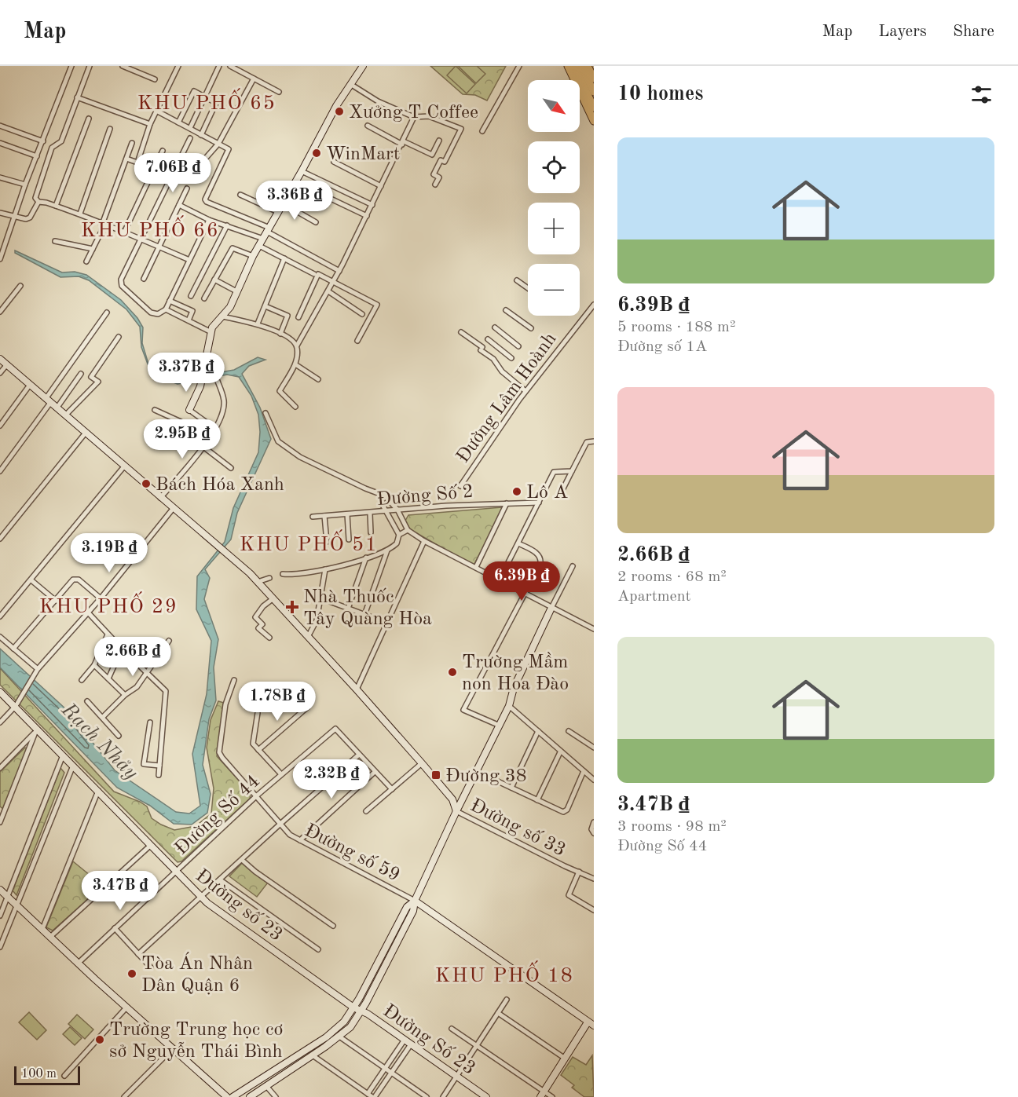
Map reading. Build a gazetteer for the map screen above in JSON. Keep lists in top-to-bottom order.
{
  "streets": {
    "street": [
      "Đường Lâm Hoành",
      "Đường Số 2",
      "Đường Số 44",
      "Đường số 33",
      "Đường số 59",
      "Đường số 23",
      "Đường Số 23"
    ]
  },
  "crossings": [
    ["Đường Số 44", "Đường số 59"],
    ["Đường Số 44", "Đường số 23"],
    ["Đường số 23", "Đường Số 23"]
  ],
  "districts": [
    "KHU PHỐ 65",
    "KHU PHỐ 66",
    "KHU PHỐ 51",
    "KHU PHỐ 29",
    "KHU PHỐ 18"
  ],
  "water": ["Rạch Nhảy"],
  "places": {
    "other": [
      "Xưởng T Coffee",
      "WinMart",
      "Bách Hóa Xanh",
      "Lô A",
      "Trường Mầm non Hoa Đào",
      "Tòa Án Nhân Dân Quận 6",
      "Trường Trung học cơ sở Nguyễn Thái Bình"
    ],
    "health": ["Nhà Thuốc Tây Quàng Hòa"],
    "transit": ["Đường 38"]
  },
  "scale_bar": "100 m",
  "north": "bottom right",
  "page": {
    "header": "Map",
    "nav": ["Map", "Layers", "Share"],
    "heading": "10 homes",
    "map_buttons": ["+", "−"],
    "list": [
      {
        "name": "6.39B ₫",
        "note": "5 rooms · 188 m² · Đường số 1A"
      },
      {
        "name": "2.66B ₫",
        "note": "2 rooms · 68 m² · Apartment"
      },
      {
        "name": "3.47B ₫",
        "note": "3 rooms · 98 m² · Đường Số 44"
      }
    ],
    "price": [
      "7.06B ₫",
      "3.36B ₫",
      "3.37B ₫",
      "2.95B ₫",
      "3.19B ₫",
      "6.39B ₫",
      "2.66B ₫",
      "1.78B ₫",
      "2.32B ₫",
      "3.47B ₫"
    ],
    "scale": "100 m"
  }
}
